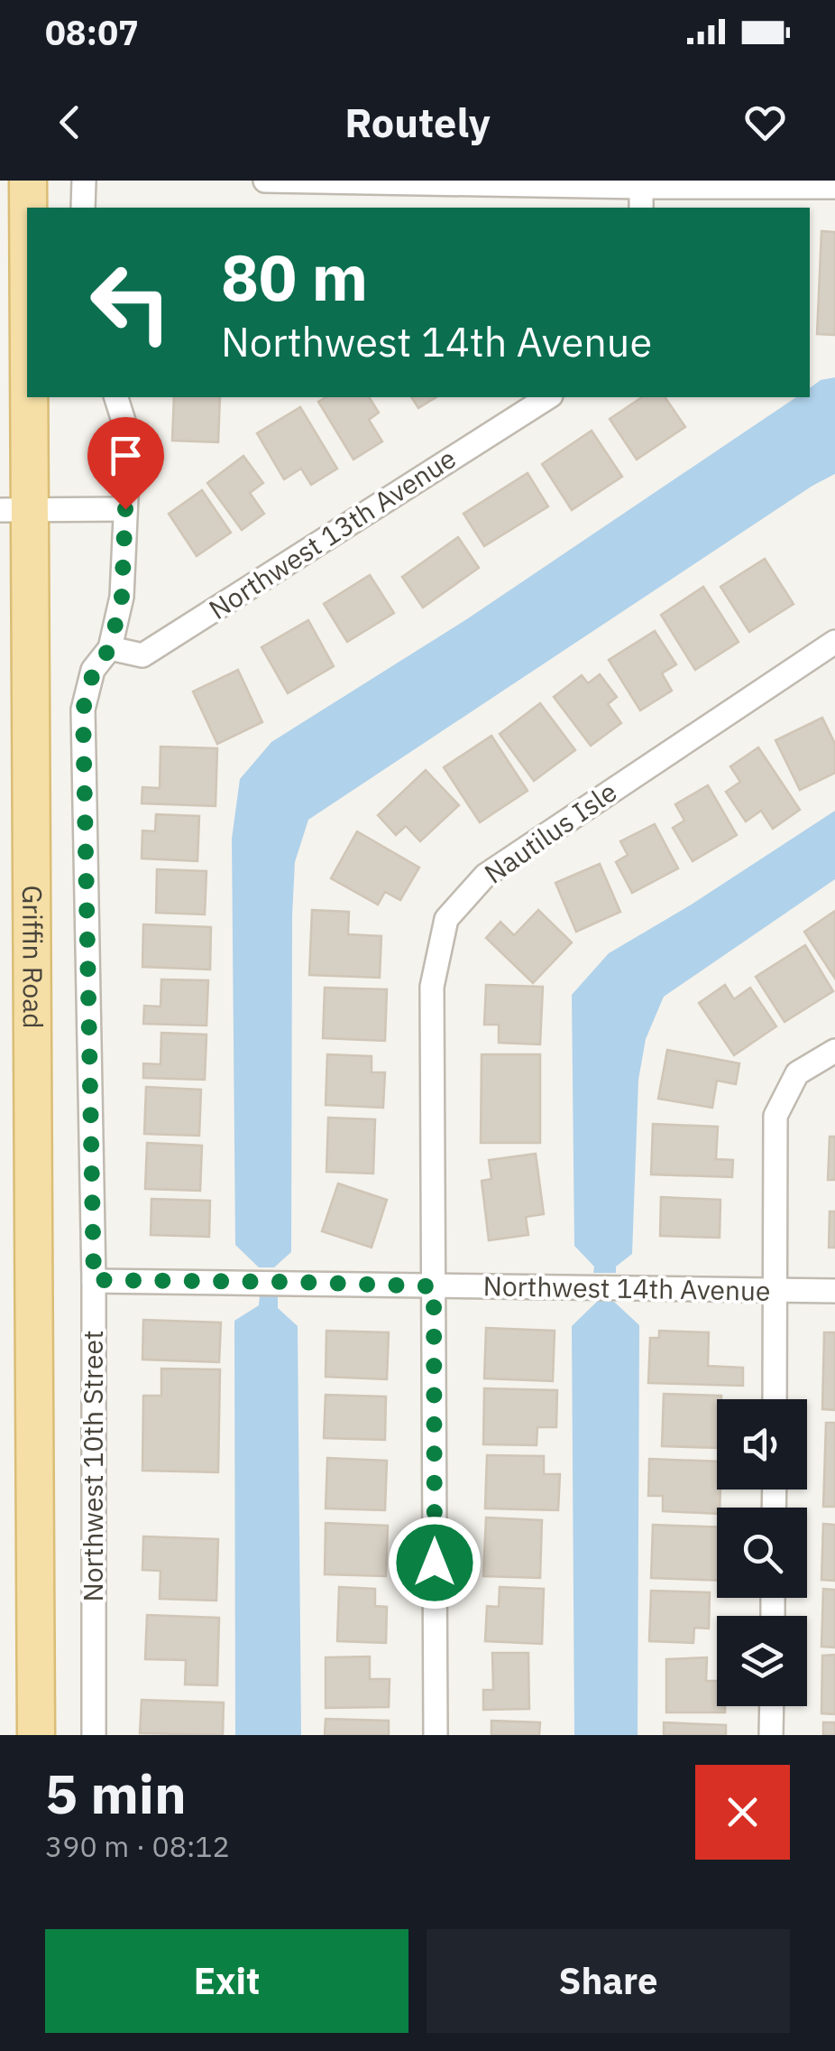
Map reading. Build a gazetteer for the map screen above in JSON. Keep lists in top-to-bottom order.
{
  "streets": {
    "main road": ["Griffin Road"],
    "street": [
      "Northwest 13th Avenue",
      "Nautilus Isle",
      "Northwest 14th Avenue",
      "Northwest 10th Street"
    ]
  },
  "crossings": [
    ["Northwest 13th Avenue", "Northwest 10th Street"],
    ["Nautilus Isle", "Northwest 14th Avenue"],
    ["Northwest 14th Avenue", "Northwest 10th Street"]
  ],
  "page": {
    "status": "08:07",
    "header": "Routely",
    "turn": ["80 m", "Northwest 14th Avenue"],
    "heading": ["5 min", "390 m · 08:12"],
    "buttons": ["Exit", "Share"]
  }
}
